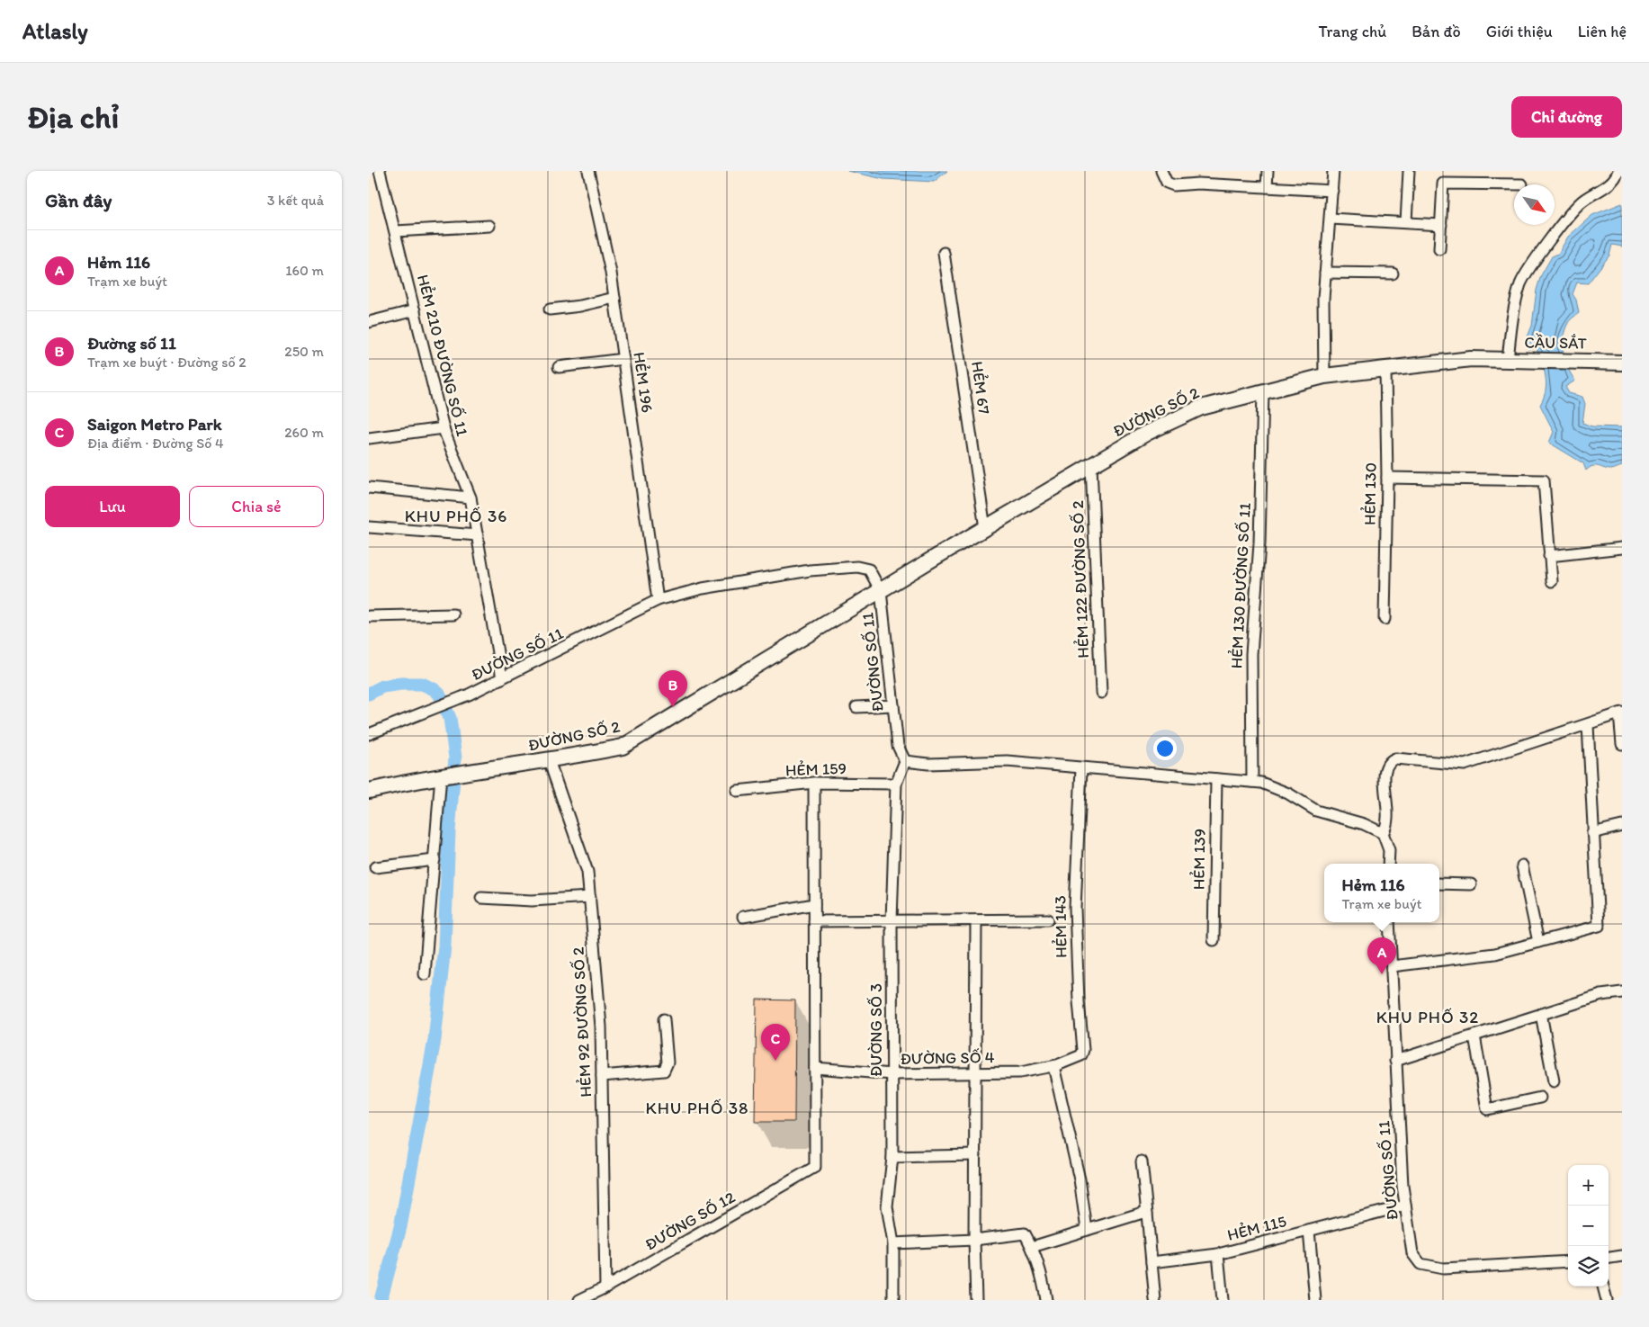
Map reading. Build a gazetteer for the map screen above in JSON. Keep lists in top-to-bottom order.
{
  "streets": {
    "street": [
      "CẦU SẮT",
      "HẺM 210 ĐƯỜNG SỐ 11",
      "HẺM 196",
      "HẺM 67",
      "ĐƯỜNG SỐ 2",
      "HẺM 130",
      "HẺM 122 ĐƯỜNG SỐ 2",
      "HẺM 130 ĐƯỜNG SỐ 11",
      "ĐƯỜNG SỐ 11",
      "HẺM 159",
      "HẺM 139",
      "HẺM 143",
      "HẺM 92 ĐƯỜNG SỐ 2",
      "ĐƯỜNG SỐ 3",
      "ĐƯỜNG SỐ 4",
      "ĐƯỜNG SỐ 12",
      "HẺM 115"
    ]
  },
  "crossings": [
    ["CẦU SẮT", "ĐƯỜNG SỐ 2"],
    ["HẺM 210 ĐƯỜNG SỐ 11", "ĐƯỜNG SỐ 11"],
    ["HẺM 196", "ĐƯỜNG SỐ 11"],
    ["HẺM 67", "ĐƯỜNG SỐ 2"],
    ["ĐƯỜNG SỐ 2", "HẺM 130"],
    ["ĐƯỜNG SỐ 2", "HẺM 122 ĐƯỜNG SỐ 2"],
    ["ĐƯỜNG SỐ 2", "HẺM 130 ĐƯỜNG SỐ 11"],
    ["ĐƯỜNG SỐ 2", "ĐƯỜNG SỐ 11"],
    ["ĐƯỜNG SỐ 2", "HẺM 92 ĐƯỜNG SỐ 2"],
    ["ĐƯỜNG SỐ 11", "ĐƯỜNG SỐ 3"],
    ["ĐƯỜNG SỐ 11", "HẺM 115"],
    ["HẺM 159", "ĐƯỜNG SỐ 3"],
    ["HẺM 143", "ĐƯỜNG SỐ 4"],
    ["HẺM 92 ĐƯỜNG SỐ 2", "ĐƯỜNG SỐ 12"],
    ["ĐƯỜNG SỐ 3", "ĐƯỜNG SỐ 4"],
    ["ĐƯỜNG SỐ 4", "ĐƯỜNG SỐ 12"]
  ],
  "districts": ["KHU PHỐ 36", "KHU PHỐ 32", "KHU PHỐ 38"],
  "north": "bottom right",
  "page": {
    "header": "Atlasly",
    "nav": [
      "Trang chủ",
      "Bản đồ",
      "Giới thiệu",
      "Liên hệ"
    ],
    "buttons": [
      "Chỉ đường",
      ["Lưu", "Chia sẻ"]
    ],
    "title": "Địa chỉ",
    "heading": ["Gần đây", "3 kết quả"],
    "list": [
      {
        "mark": "A",
        "name": "Hẻm 116",
        "note": "Trạm xe buýt",
        "value": "160 m"
      },
      {
        "mark": "B",
        "name": "Đường số 11",
        "note": "Trạm xe buýt · Đường số 2",
        "value": "250 m"
      },
      {
        "mark": "C",
        "name": "Saigon Metro Park",
        "note": "Địa điểm · Đường Số 4",
        "value": "260 m"
      }
    ],
    "pins": ["B", "A", "C"],
    "popup": ["Hẻm 116", "Trạm xe buýt"],
    "map_buttons": ["+", "−"]
  }
}
